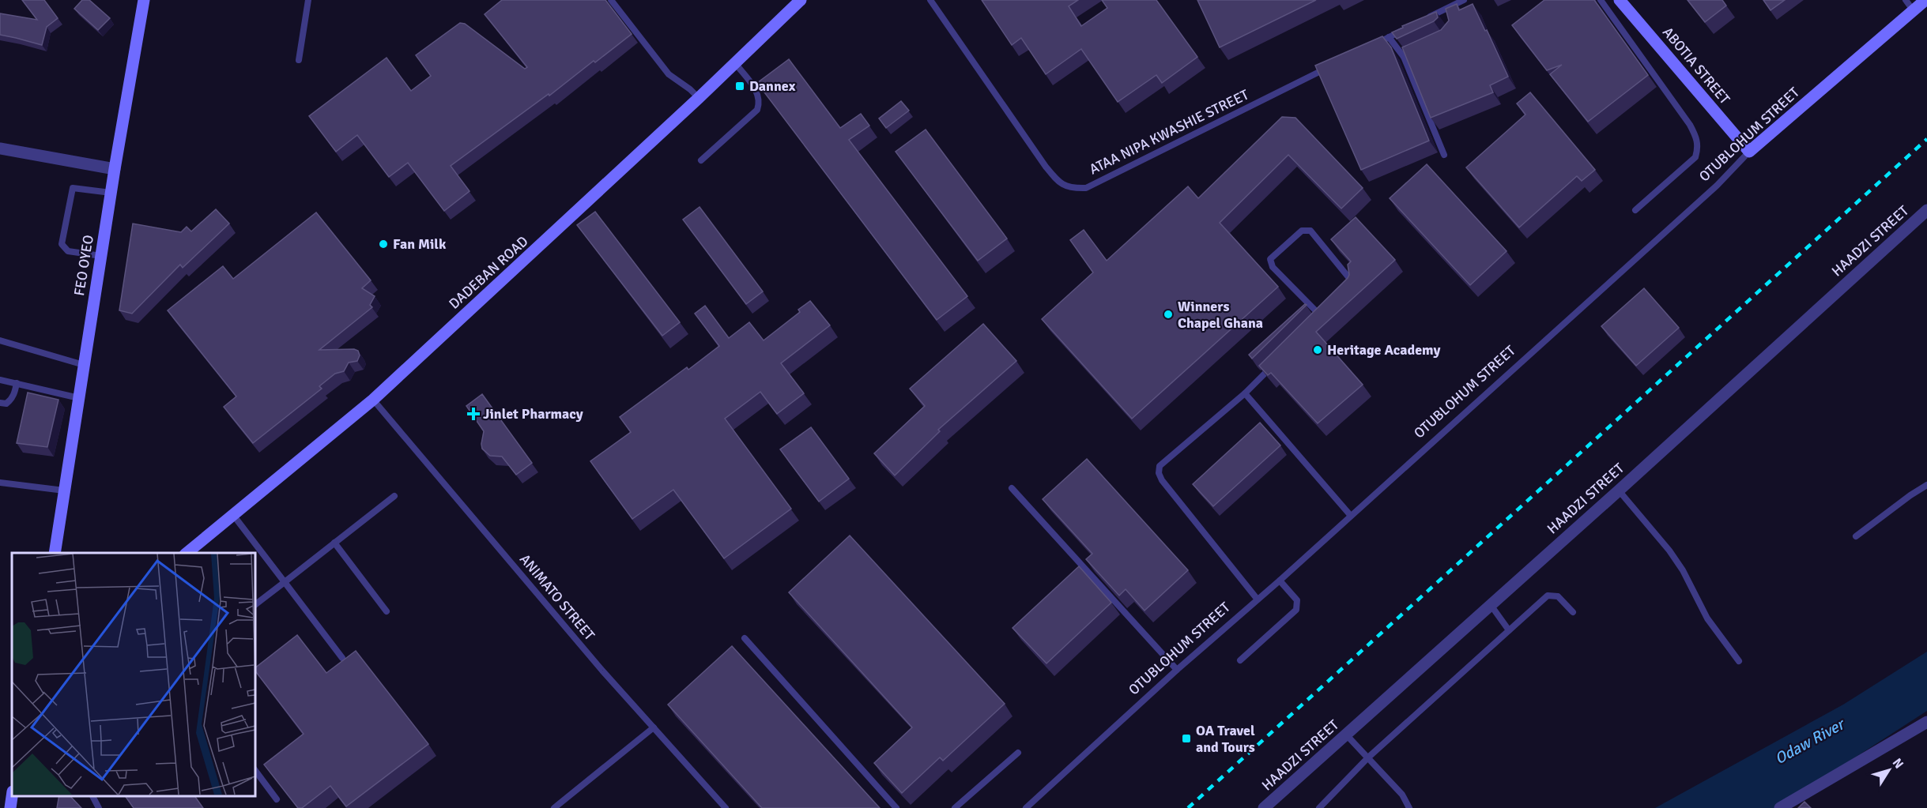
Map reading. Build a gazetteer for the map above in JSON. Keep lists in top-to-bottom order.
{
  "streets": {
    "street": [
      "ABOTIA STREET",
      "OTUBLOHUM STREET",
      "HAADZI STREET",
      "FEO OYEO",
      "DADEBAN ROAD"
    ],
    "lane": ["ATAA NIPA KWASHIE STREET", "ANIMATO STREET"]
  },
  "crossings": [
    ["ABOTIA STREET", "OTUBLOHUM STREET"],
    ["DADEBAN ROAD", "ANIMATO STREET"]
  ],
  "water": ["Odaw River"],
  "places": {
    "transit": ["Dannex", "OA Travel and Tours"],
    "other": ["Fan Milk", "Winners Chapel Ghana", "Heritage Academy"],
    "health": ["Jinlet Pharmacy"]
  },
  "north": "top right"
}
